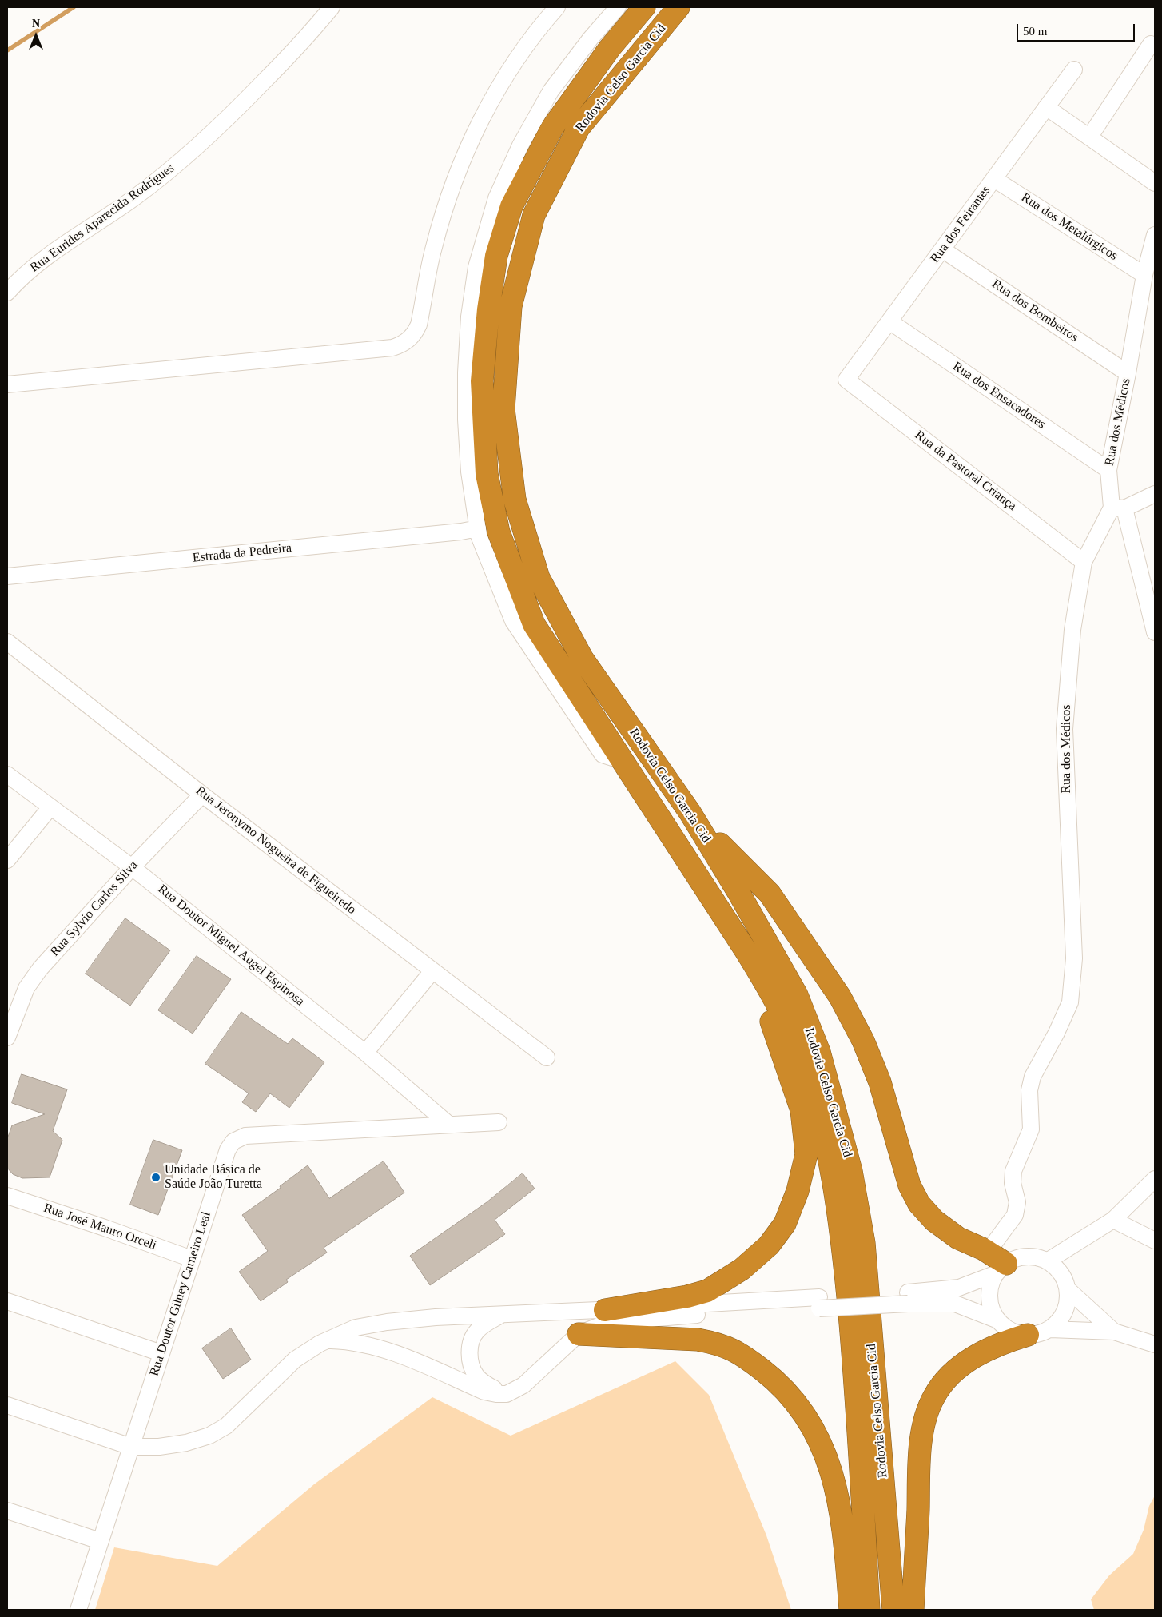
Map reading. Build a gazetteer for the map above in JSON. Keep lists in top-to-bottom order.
{
  "streets": {
    "highway": ["Rodovia Celso Garcia Cid"],
    "street": [
      "Rua Eurides Aparecida Rodrigues",
      "Rua dos Feirantes",
      "Rua dos Metalúrgicos",
      "Rua dos Bombeiros",
      "Rua dos Ensacadores",
      "Rua dos Médicos",
      "Rua da Pastoral Criança",
      "Estrada da Pedreira",
      "Rua Jeronymo Nogueira de Figueiredo",
      "Rua Sylvio Carlos Silva",
      "Rua Doutor Miguel Augel Espinosa",
      "Rua José Mauro Orceli",
      "Rua Doutor Gilney Carneiro Leal"
    ]
  },
  "crossings": [
    ["Rua dos Feirantes", "Rua dos Metalúrgicos"],
    ["Rua dos Feirantes", "Rua dos Bombeiros"],
    ["Rua dos Feirantes", "Rua dos Ensacadores"],
    ["Rua dos Feirantes", "Rua da Pastoral Criança"],
    ["Rua dos Metalúrgicos", "Rua dos Médicos"],
    ["Rua dos Bombeiros", "Rua dos Médicos"],
    ["Rua dos Ensacadores", "Rua dos Médicos"],
    ["Rua dos Médicos", "Rua da Pastoral Criança"],
    ["Rua Jeronymo Nogueira de Figueiredo", "Rua Sylvio Carlos Silva"],
    ["Rua Sylvio Carlos Silva", "Rua Doutor Miguel Augel Espinosa"],
    ["Rua Doutor Miguel Augel Espinosa", "Rua Doutor Gilney Carneiro Leal"],
    ["Rua José Mauro Orceli", "Rua Doutor Gilney Carneiro Leal"]
  ],
  "places": ["Unidade Básica de Saúde João Turetta"],
  "scale_bar": "50 m",
  "north": "top"
}
